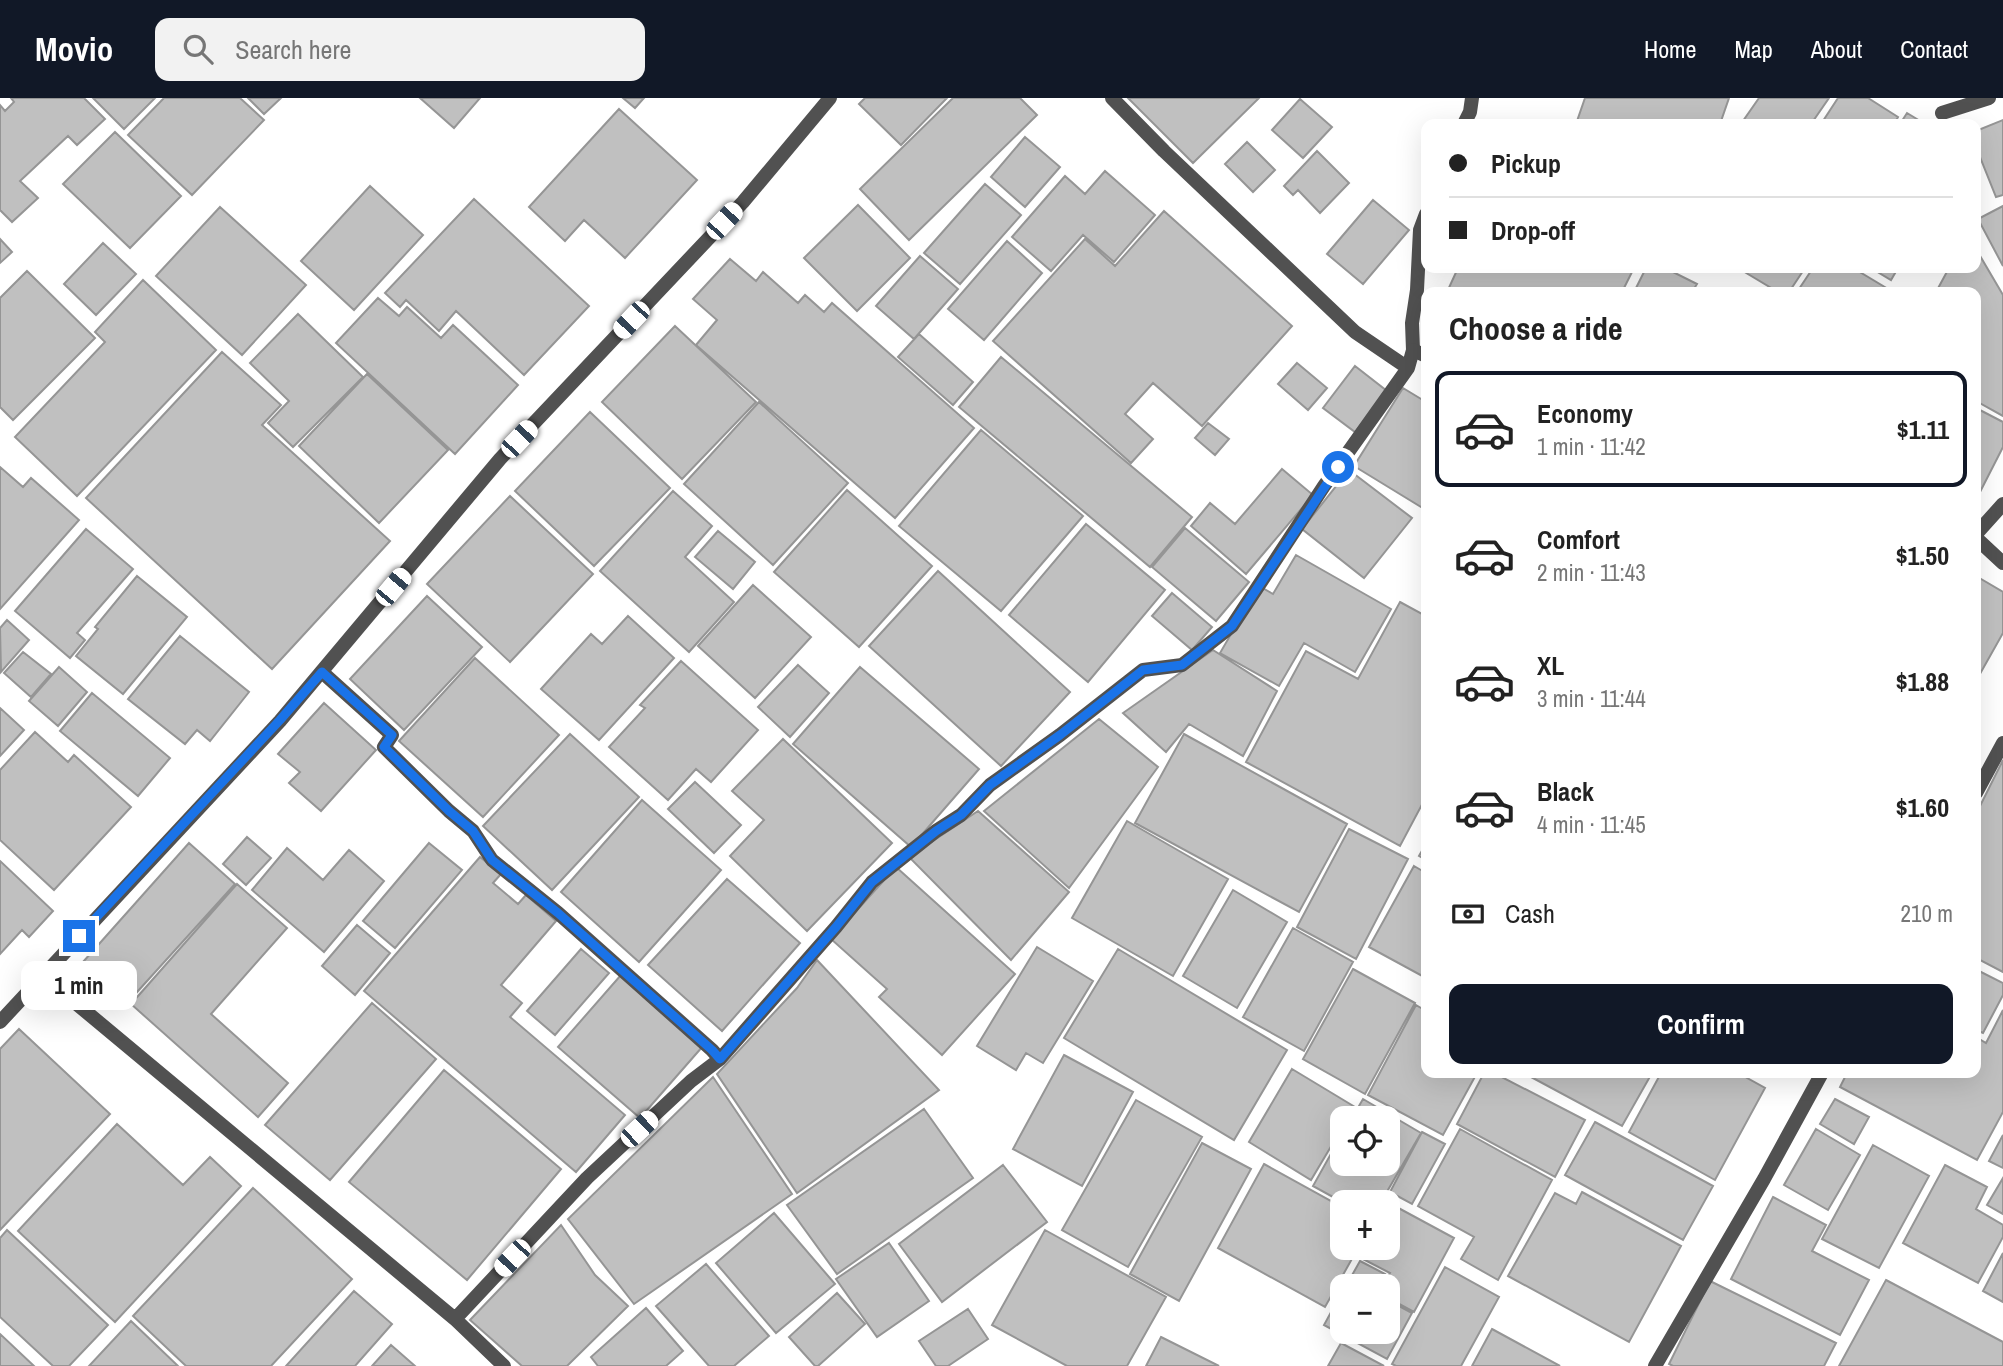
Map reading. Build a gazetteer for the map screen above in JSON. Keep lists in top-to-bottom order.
{
  "page": {
    "header": "Movio",
    "search": "Search here",
    "nav": [
      "Home",
      "Map",
      "About",
      "Contact"
    ],
    "banner": ["Pickup", "Drop-off"],
    "heading": "Choose a ride",
    "list": [
      {
        "name": "Economy",
        "note": "1 min · 11:42",
        "value": "$1.11"
      },
      {
        "name": "Comfort",
        "note": "2 min · 11:43",
        "value": "$1.50"
      },
      {
        "name": "XL",
        "note": "3 min · 11:44",
        "value": "$1.88"
      },
      {
        "name": "Black",
        "note": "4 min · 11:45",
        "value": "$1.60"
      }
    ],
    "pay": ["Cash", "210 m"],
    "bubble": "1 min",
    "buttons": "Confirm",
    "map_buttons": ["+", "−"]
  }
}
